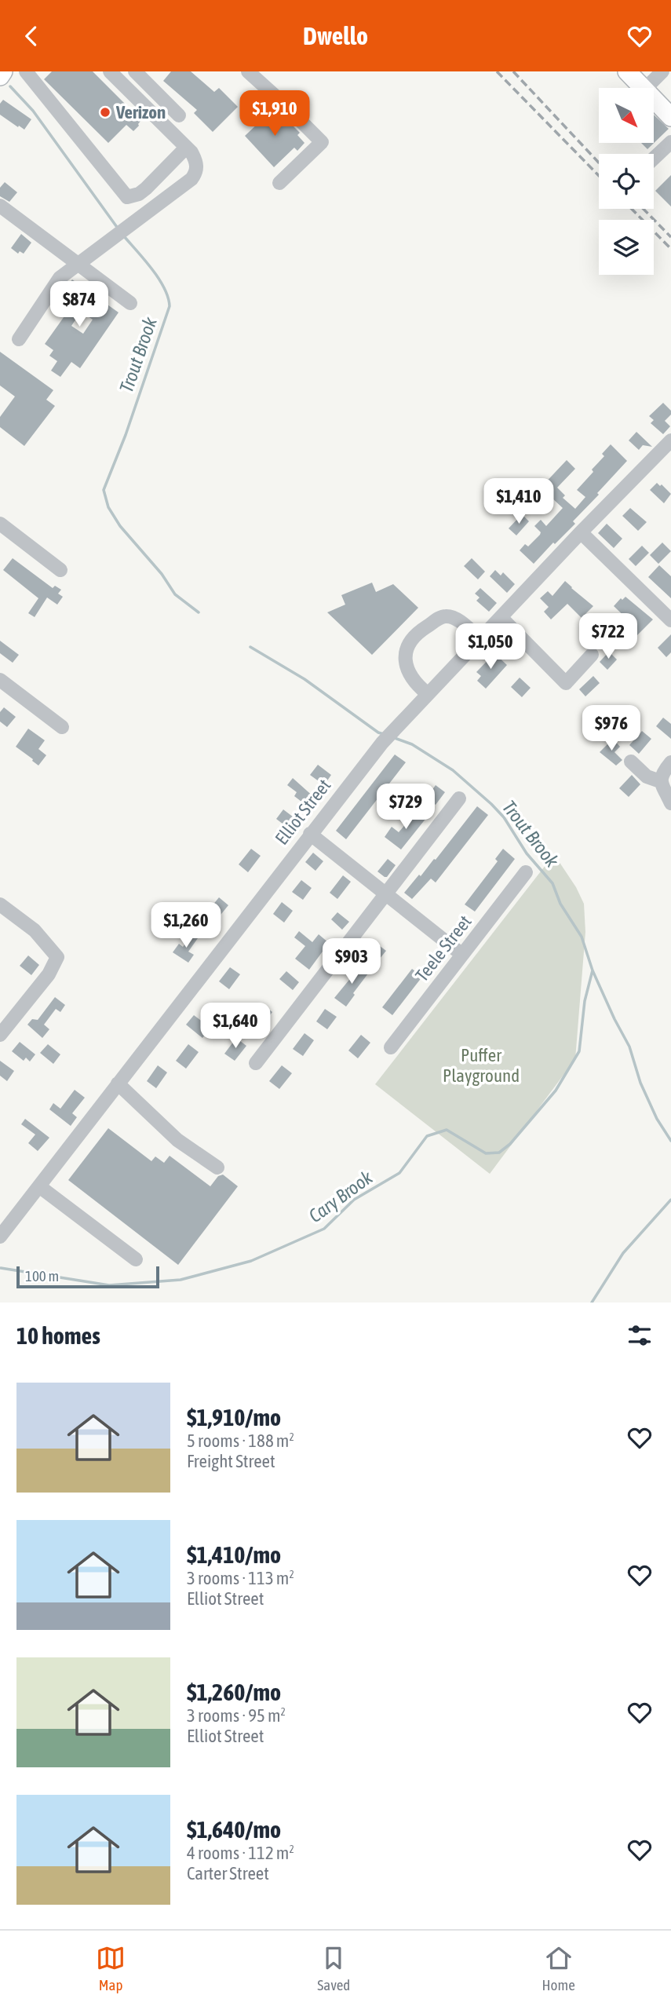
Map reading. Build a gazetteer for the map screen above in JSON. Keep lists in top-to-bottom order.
{
  "streets": {
    "street": ["Elliot Street", "Teele Street"]
  },
  "water": ["Trout Brook", "Cary Brook"],
  "parks": ["Puffer Playground"],
  "places": ["Verizon"],
  "scale_bar": "100 m",
  "north": "bottom right",
  "page": {
    "header": "Dwello",
    "price": [
      "$1,910",
      "$874",
      "$1,410",
      "$722",
      "$1,050",
      "$976",
      "$729",
      "$1,260",
      "$903",
      "$1,640"
    ],
    "scale": "100 m",
    "heading": "10 homes",
    "list": [
      {
        "name": "$1,910/mo",
        "note": "5 rooms · 188 m² · Freight Street"
      },
      {
        "name": "$1,410/mo",
        "note": "3 rooms · 113 m² · Elliot Street"
      },
      {
        "name": "$1,260/mo",
        "note": "3 rooms · 95 m² · Elliot Street"
      },
      {
        "name": "$1,640/mo",
        "note": "4 rooms · 112 m² · Carter Street"
      }
    ],
    "tabs": ["Map", "Saved", "Home"]
  }
}
